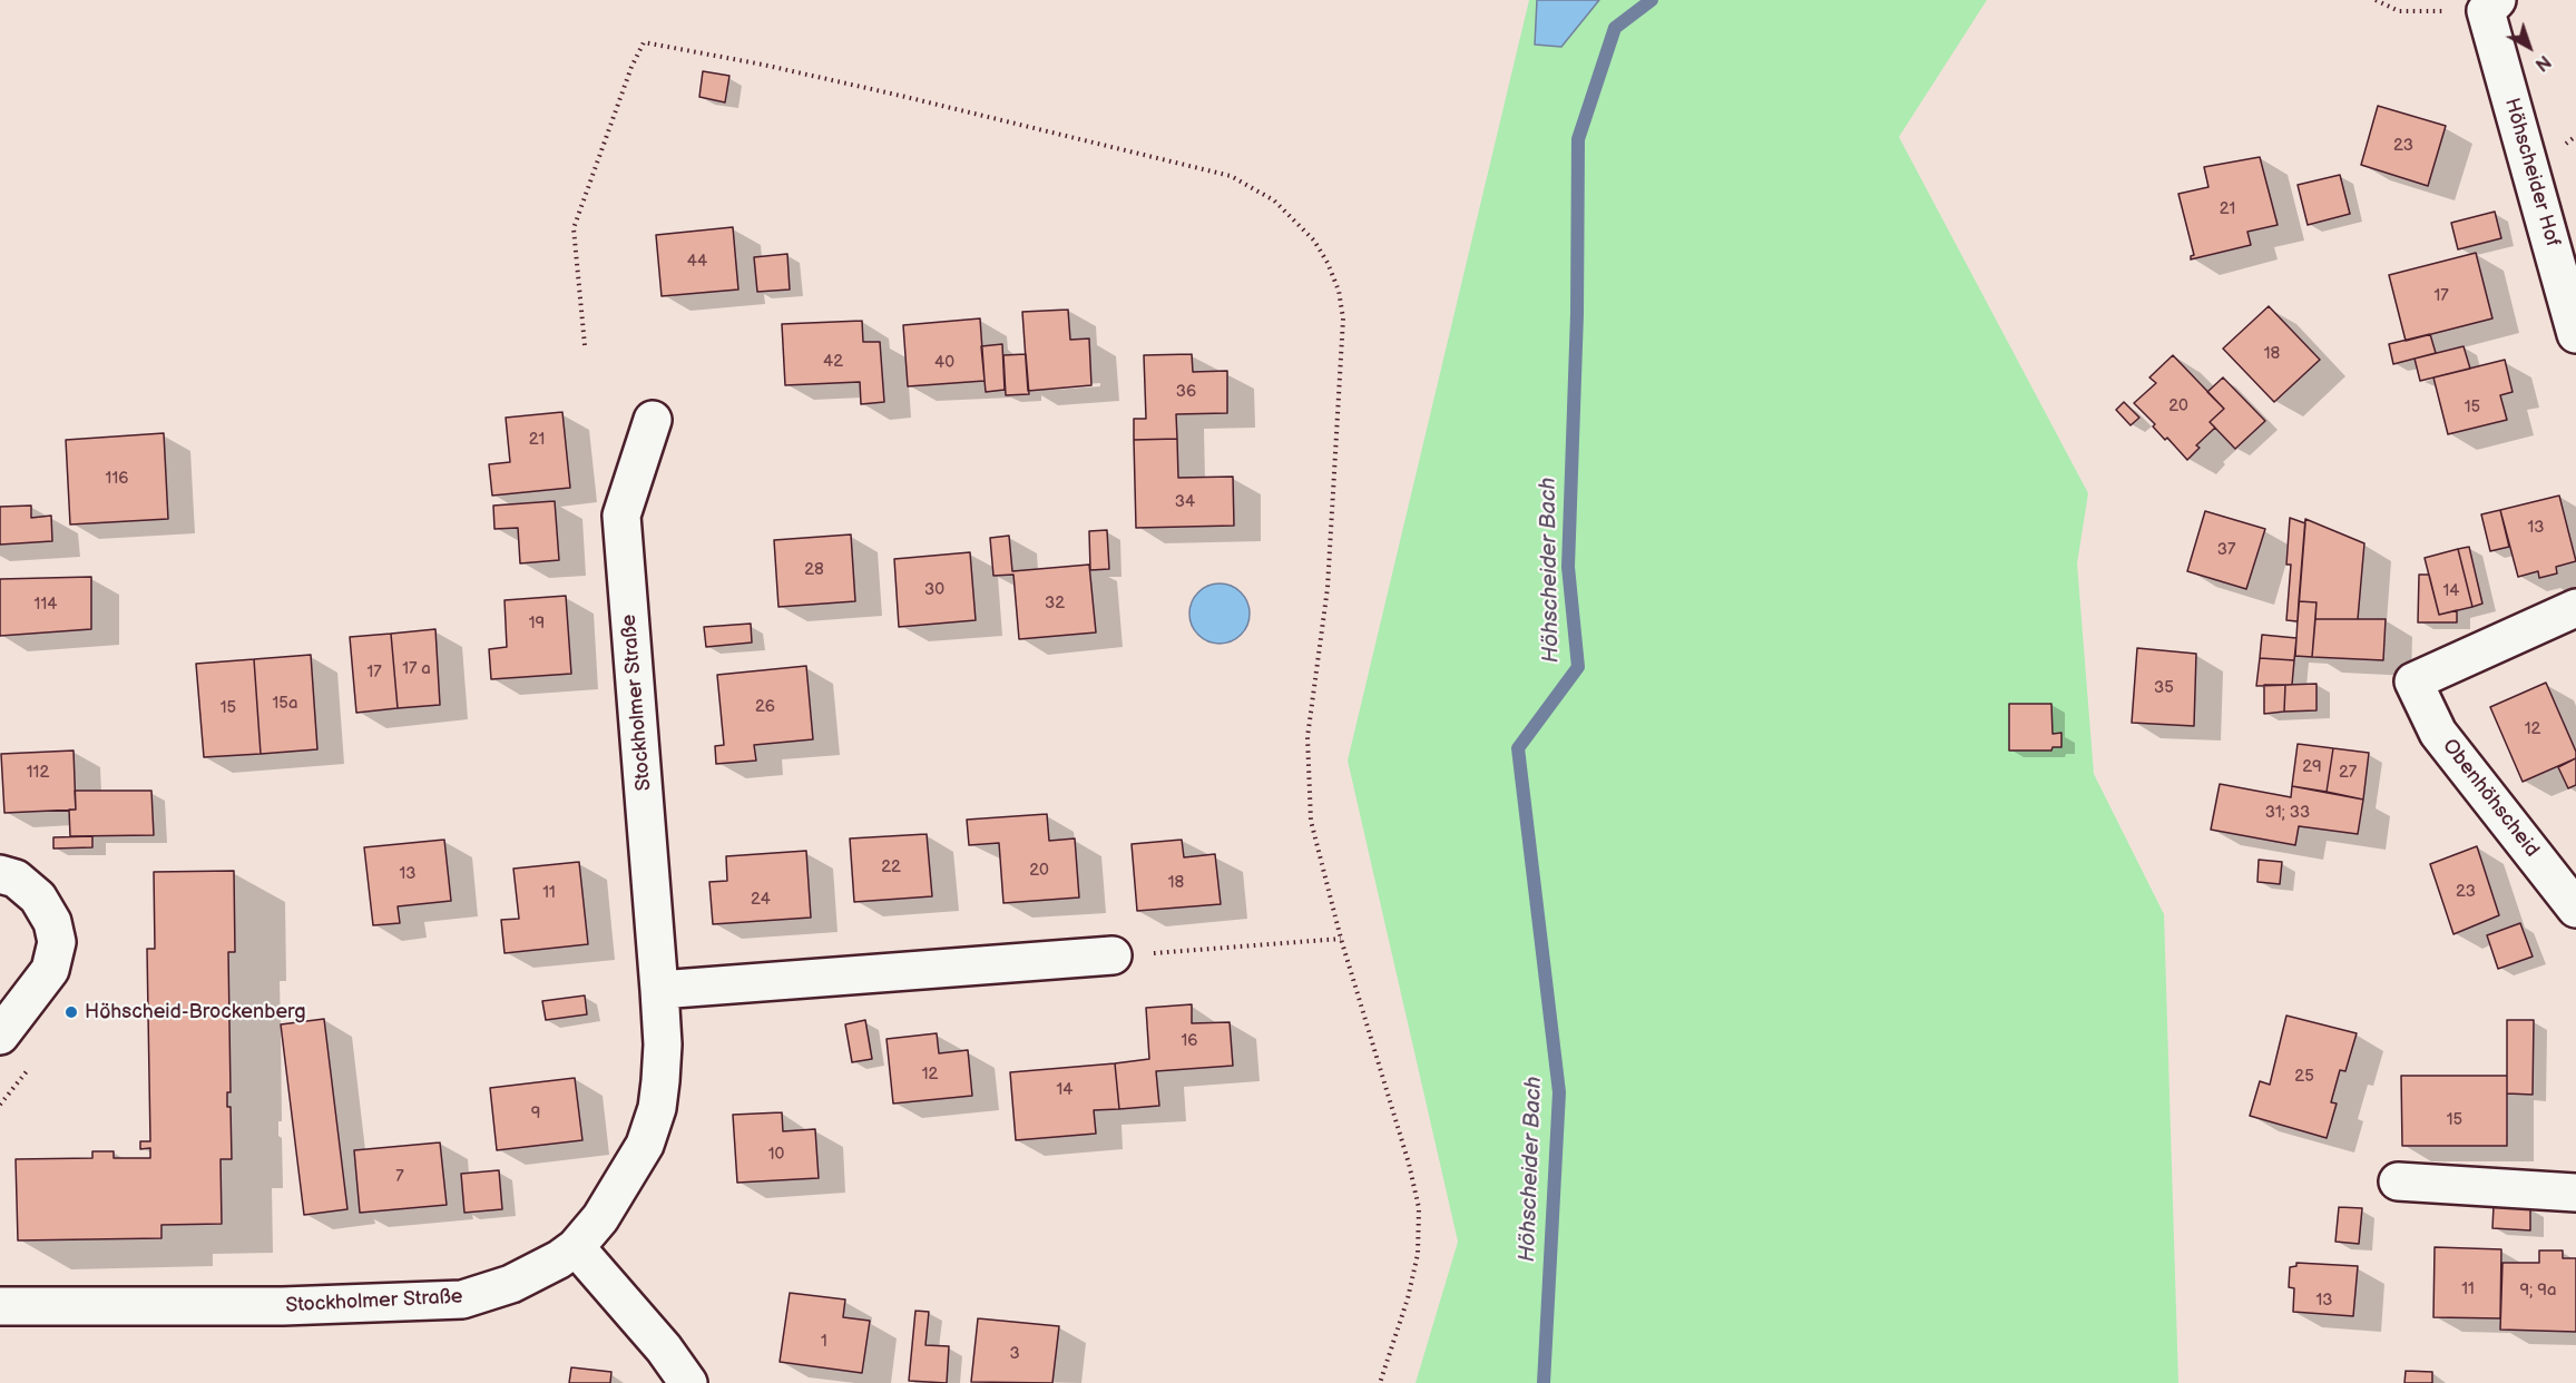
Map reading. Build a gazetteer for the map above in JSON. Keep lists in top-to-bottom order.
{
  "streets": {
    "street": ["Höhscheider Hof", "Stockholmer Straße", "Obenhöhscheid"]
  },
  "water": ["Höhscheider Bach"],
  "places": ["Höhscheid-Brockenberg"],
  "house_numbers": [
    "23",
    "21",
    "44",
    "17",
    "18",
    "42",
    "40",
    "36",
    "20",
    "15",
    "21",
    "116",
    "34",
    "13",
    "37",
    "28",
    "30",
    "14",
    "32",
    "114",
    "19",
    "17 a",
    "17",
    "35",
    "15a",
    "26",
    "15",
    "12",
    "29",
    "112",
    "27",
    "31; 33",
    "22",
    "20",
    "13",
    "18",
    "23",
    "11",
    "24",
    "16",
    "12",
    "25",
    "14",
    "9",
    "15",
    "10",
    "7",
    "11",
    "9; 9a",
    "13",
    "1",
    "3"
  ],
  "north": "bottom right"
}
